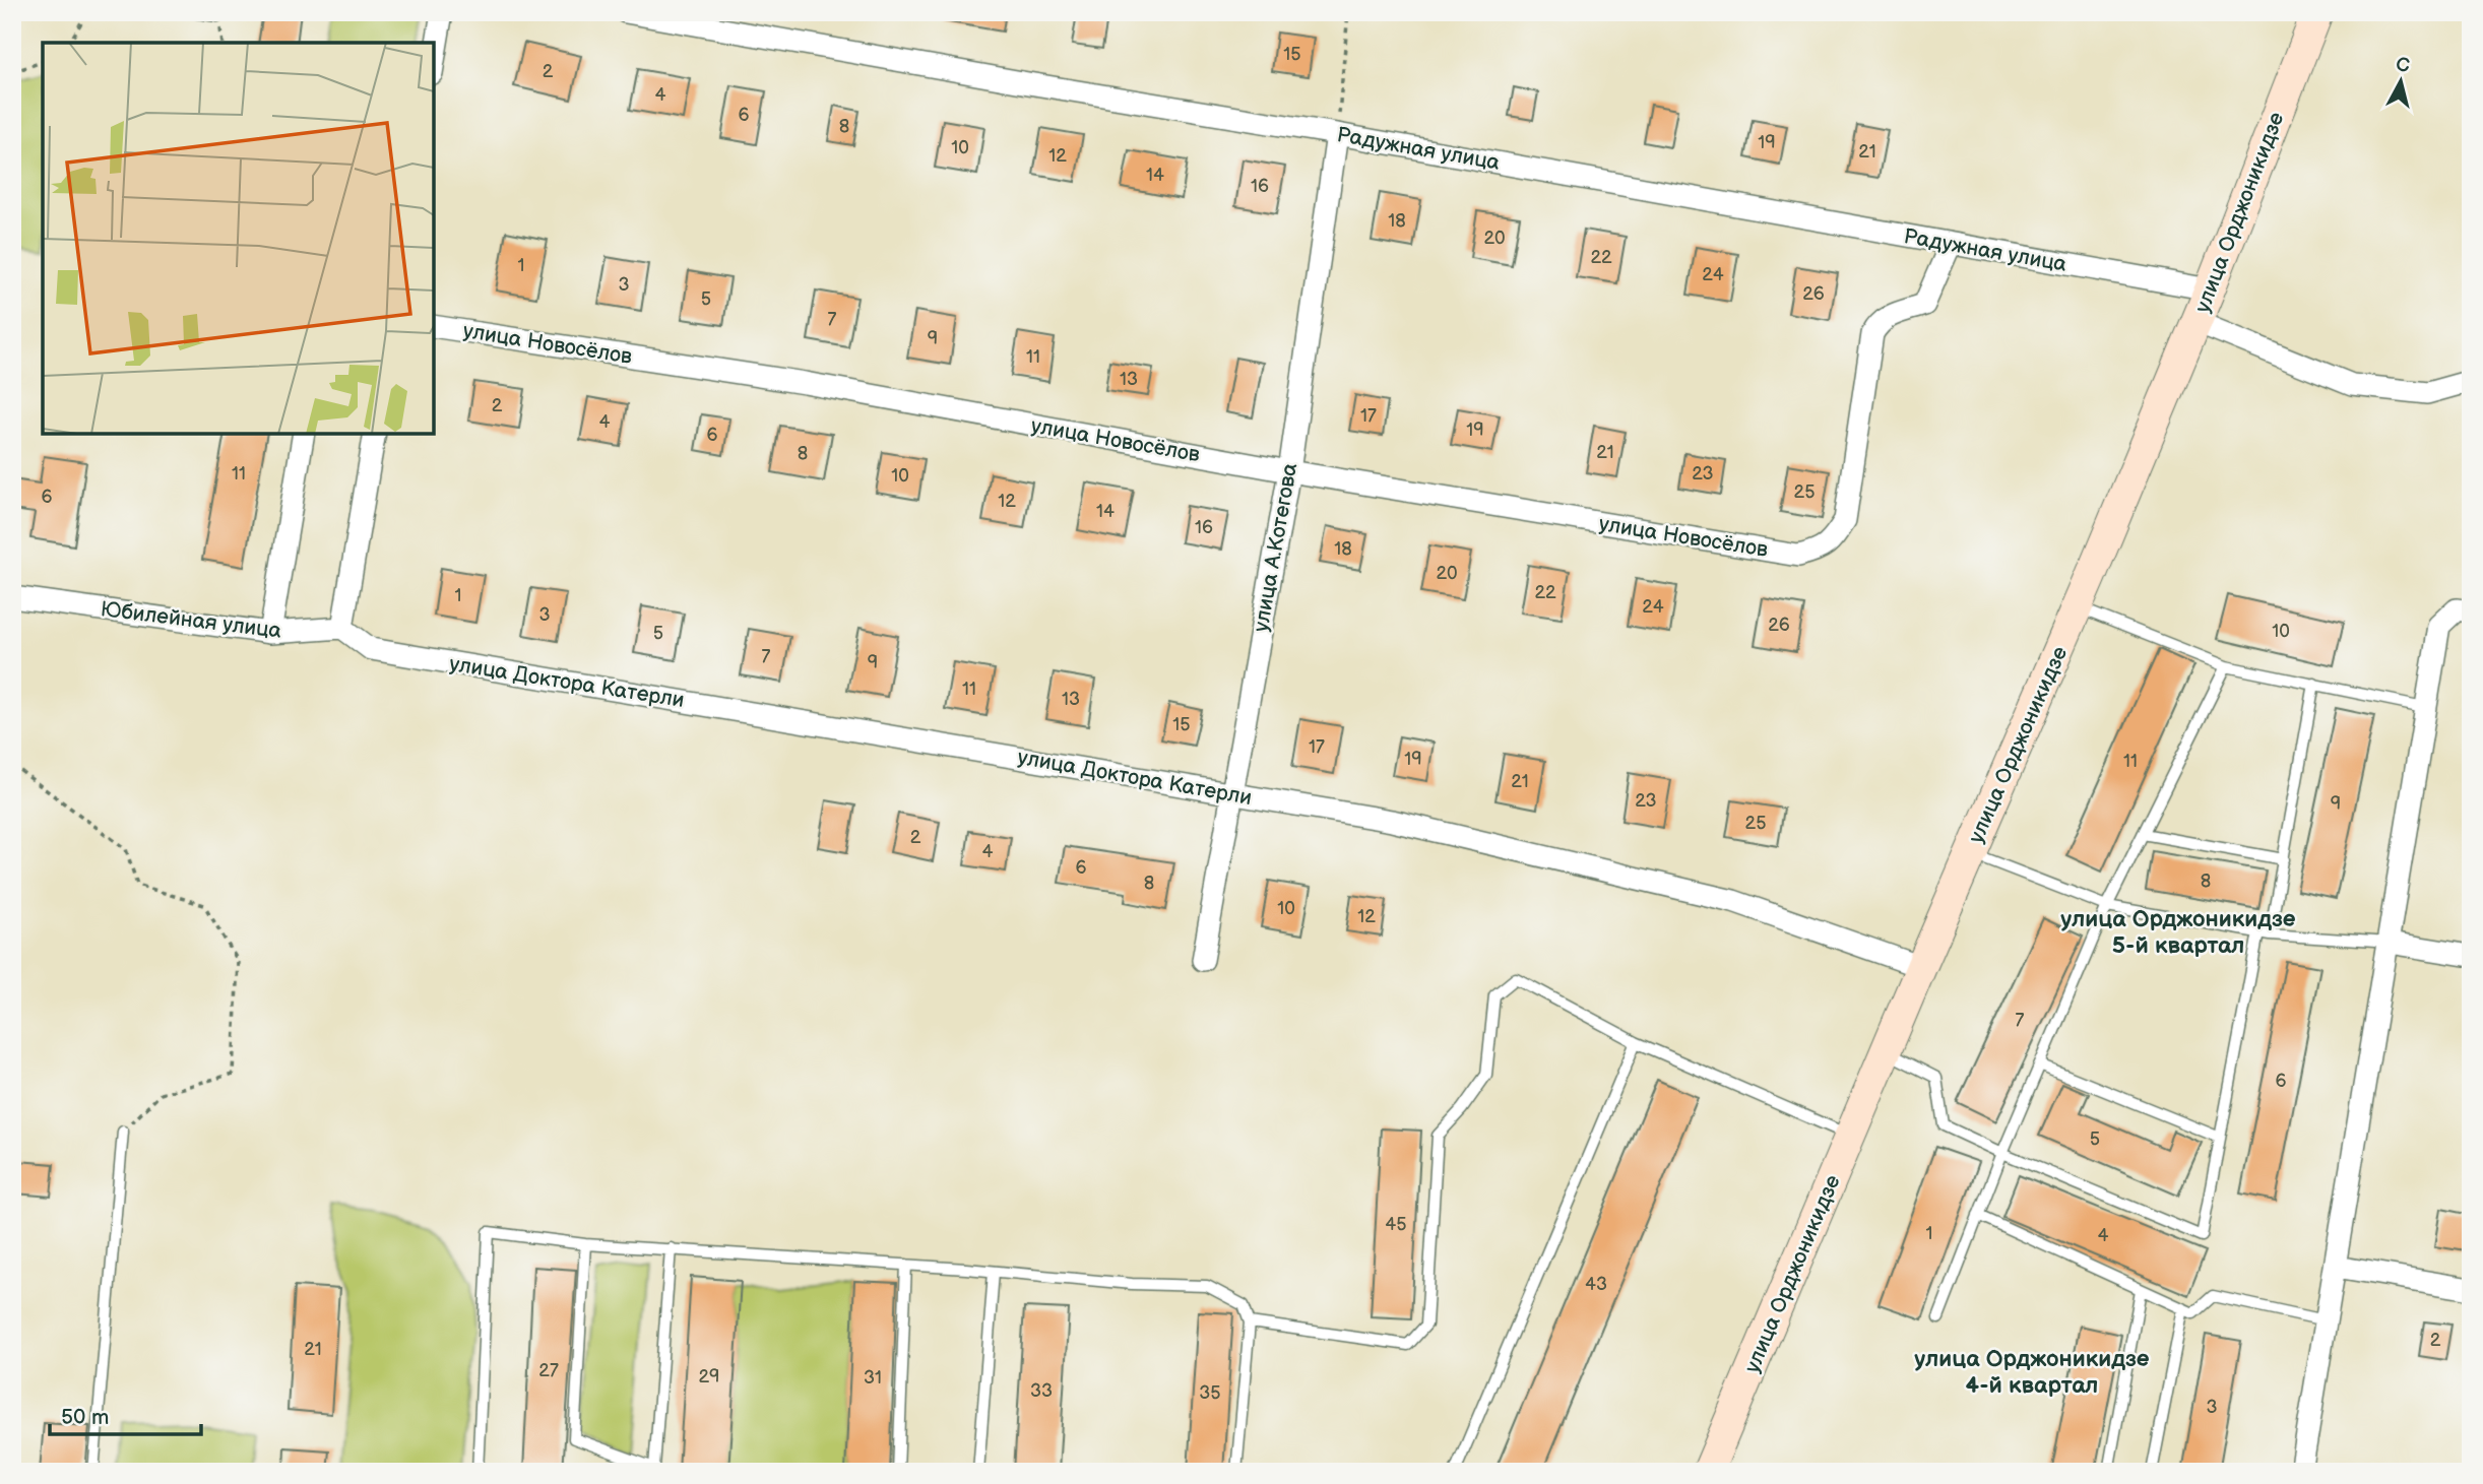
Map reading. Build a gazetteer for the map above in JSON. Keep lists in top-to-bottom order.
{
  "streets": {
    "main road": ["улица Орджоникидзе"],
    "street": [
      "Радужная улица",
      "улица Новосёлов",
      "улица А.Котегова",
      "Юбилейная улица",
      "улица Доктора Катерли"
    ]
  },
  "crossings": [
    ["Радужная улица", "улица Орджоникидзе"],
    ["Радужная улица", "улица Новосёлов"],
    ["Радужная улица", "улица А.Котегова"],
    ["улица Орджоникидзе", "улица Доктора Катерли"],
    ["улица Новосёлов", "улица А.Котегова"],
    ["улица А.Котегова", "улица Доктора Катерли"],
    ["Юбилейная улица", "улица Доктора Катерли"]
  ],
  "districts": ["улица Орджоникидзе 5-й квартал", "улица Орджоникидзе 4-й квартал"],
  "house_numbers": [
    "15",
    "2",
    "4",
    "6",
    "8",
    "19",
    "10",
    "21",
    "12",
    "14",
    "16",
    "18",
    "20",
    "22",
    "1",
    "24",
    "3",
    "26",
    "5",
    "7",
    "9",
    "11",
    "13",
    "2",
    "17",
    "4",
    "19",
    "6",
    "21",
    "8",
    "11",
    "23",
    "10",
    "25",
    "6",
    "12",
    "14",
    "16",
    "18",
    "20",
    "22",
    "1",
    "24",
    "3",
    "26",
    "10",
    "5",
    "7",
    "9",
    "11",
    "13",
    "15",
    "17",
    "19",
    "11",
    "21",
    "23",
    "9",
    "25",
    "2",
    "4",
    "6",
    "8",
    "8",
    "10",
    "12",
    "7",
    "6",
    "5",
    "45",
    "1",
    "4",
    "43",
    "2",
    "21",
    "27",
    "29",
    "31",
    "33",
    "35",
    "3"
  ],
  "scale_bar": "50 m",
  "north": "top"
}
